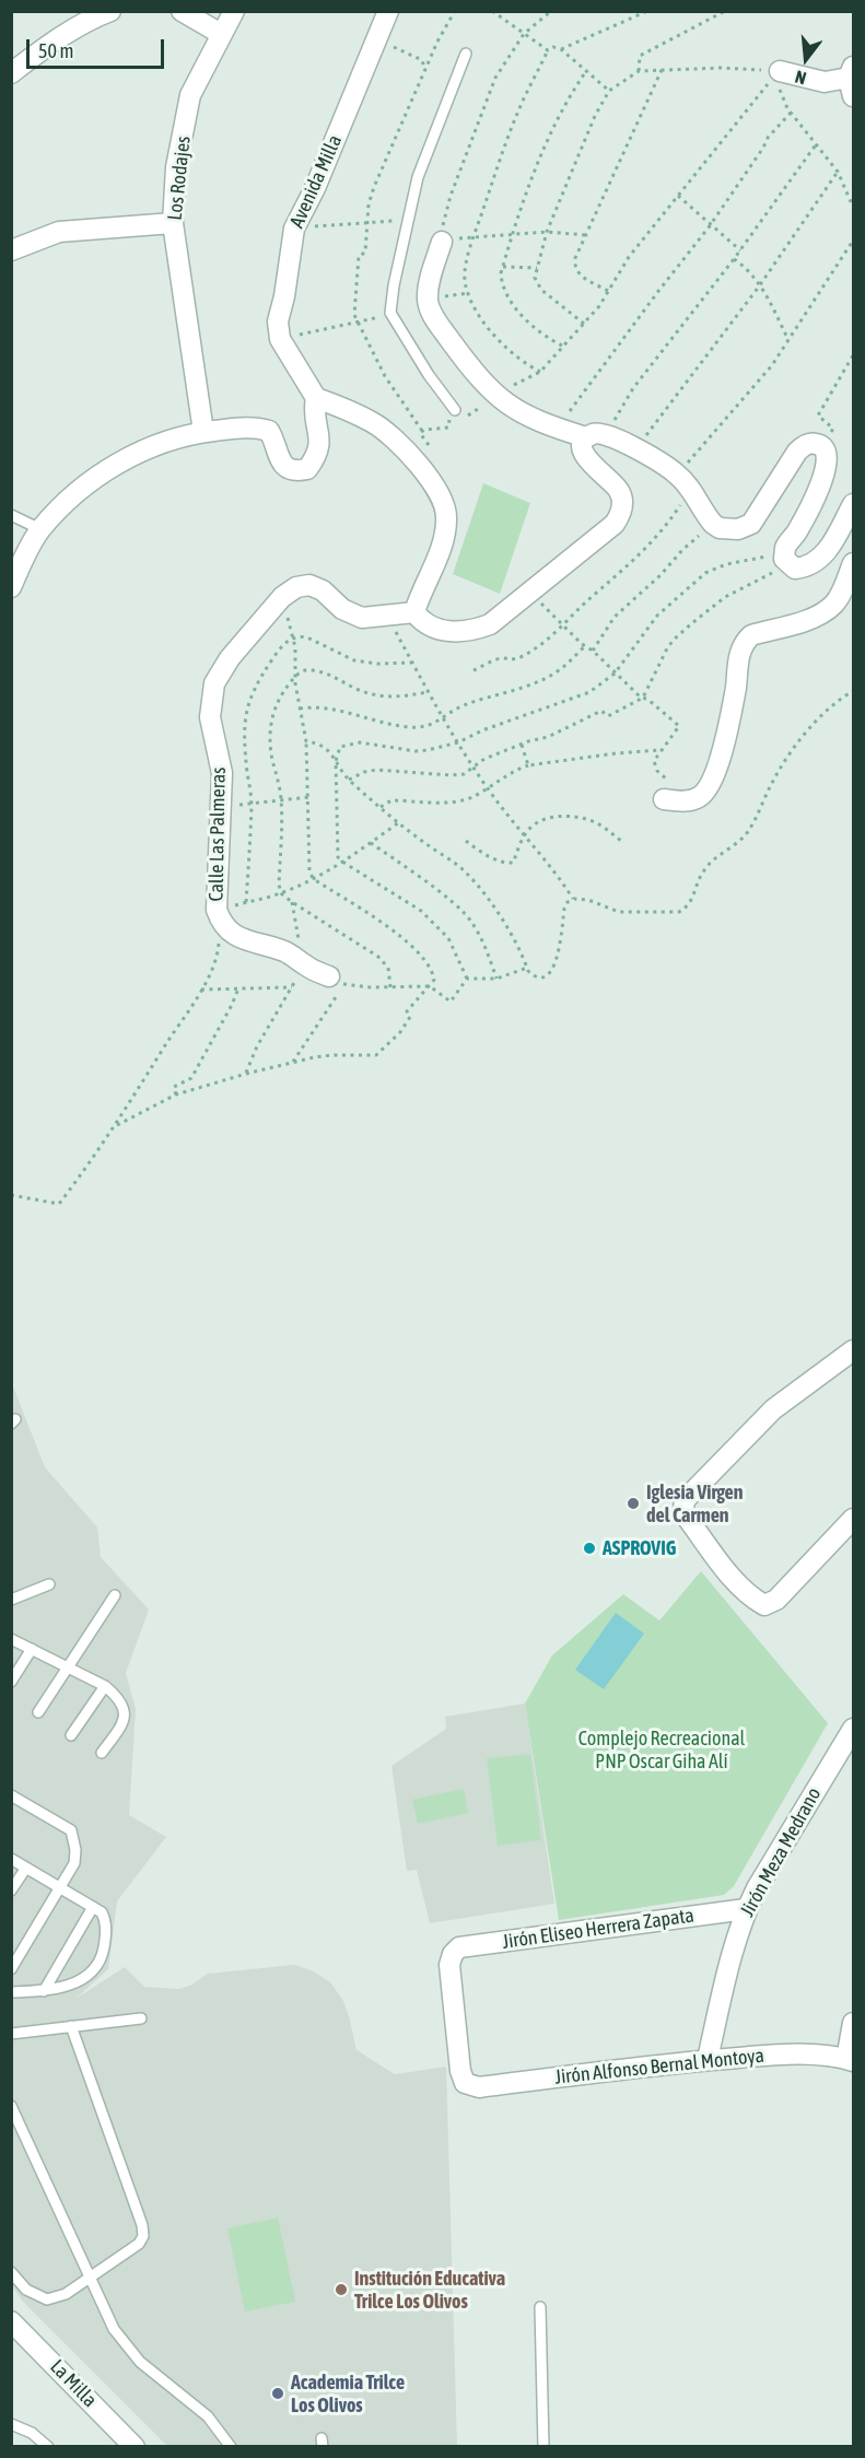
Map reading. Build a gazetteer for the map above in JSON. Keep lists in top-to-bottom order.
{
  "streets": {
    "street": [
      "Los Rodajes",
      "Avenida Milla",
      "Calle Las Palmeras",
      "Jirón Meza Medrano",
      "Jirón Eliseo Herrera Zapata",
      "Jirón Alfonso Bernal Montoya",
      "La Milla"
    ]
  },
  "crossings": [
    ["Jirón Meza Medrano", "Jirón Eliseo Herrera Zapata"],
    ["Jirón Meza Medrano", "Jirón Alfonso Bernal Montoya"],
    ["Jirón Eliseo Herrera Zapata", "Jirón Alfonso Bernal Montoya"]
  ],
  "parks": ["Complejo Recreacional PNP Oscar Giha Alí"],
  "places": [
    "Iglesia Virgen del Carmen",
    "ASPROVIG",
    "Institución Educativa Trilce Los Olivos",
    "Academia Trilce Los Olivos"
  ],
  "scale_bar": "50 m",
  "north": "bottom"
}
